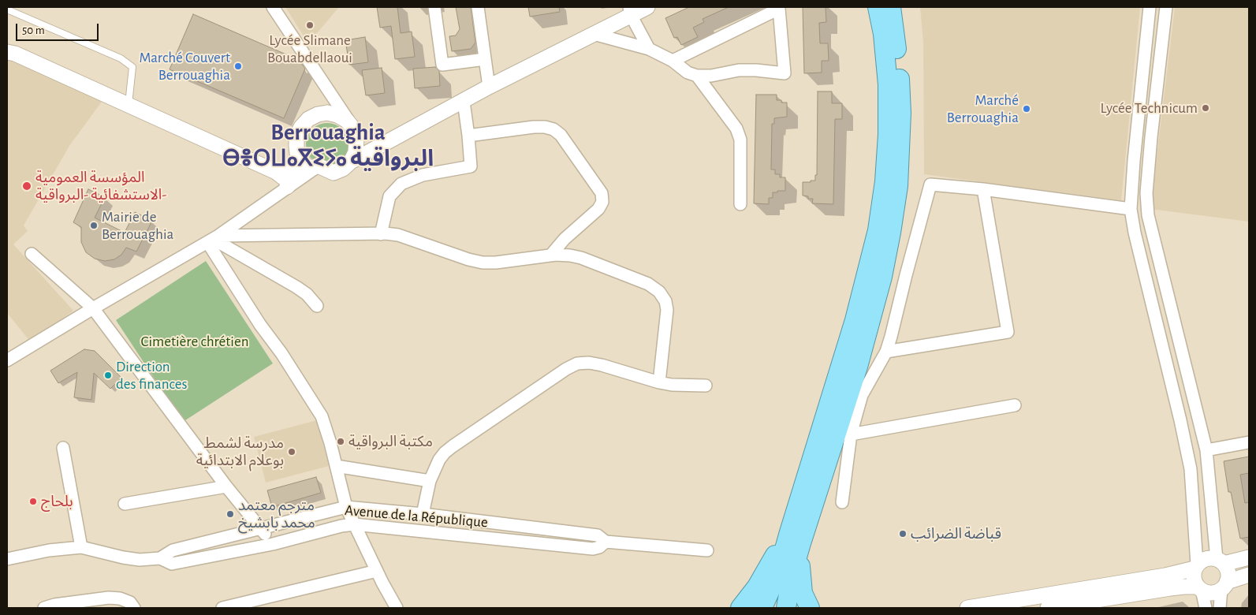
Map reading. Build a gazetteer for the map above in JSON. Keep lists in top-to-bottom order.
{
  "streets": {
    "street": ["Avenue de la République"]
  },
  "districts": ["Berrouaghia ⴱⴻⵔⵡⴰⴳⵉⵢⴰ البرواقية"],
  "parks": ["Cimetière chrétien"],
  "places": [
    "Lycée Slimane Bouabdellaoui",
    "Marché Couvert Berrouaghia",
    "Lycée Technicum",
    "Marché Berrouaghia",
    "المؤسسة العمومية الاستشفائية -البرواقية-",
    "Mairie de Berrouaghia",
    "Direction des finances",
    "مكتبة البرواقية",
    "مدرسة لشمط بوعلام الابتدائية",
    "بلحاج",
    "مترجم معتمد محمد بابشيخ",
    "قباضة الضرائب"
  ],
  "scale_bar": "50 m"
}
